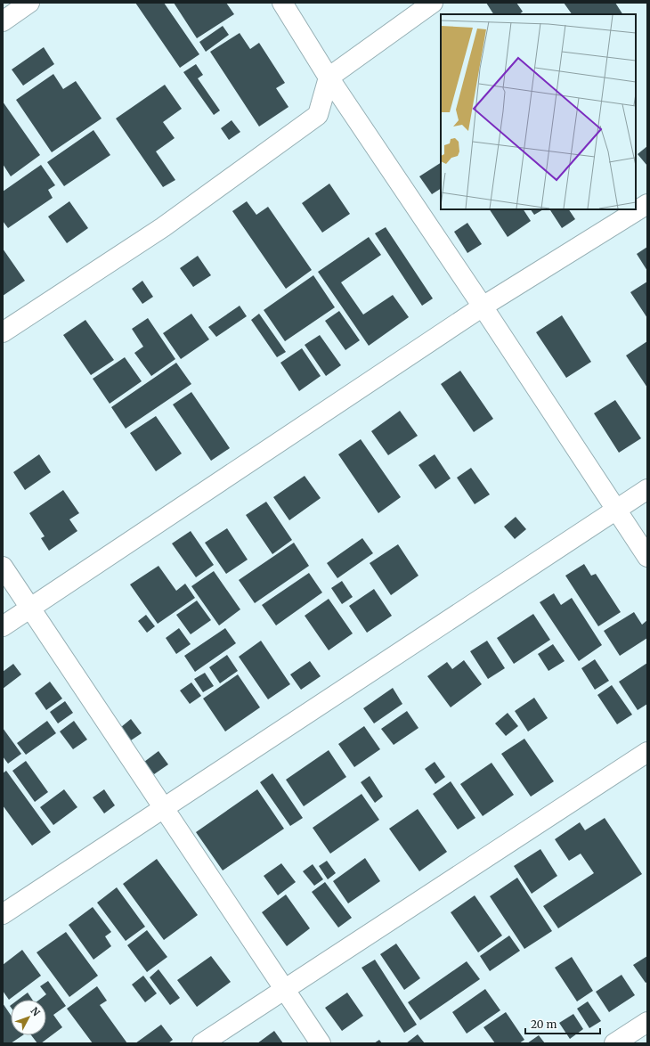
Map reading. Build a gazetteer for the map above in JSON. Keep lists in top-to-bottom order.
{
  "scale_bar": "20 m",
  "north": "top right"
}
